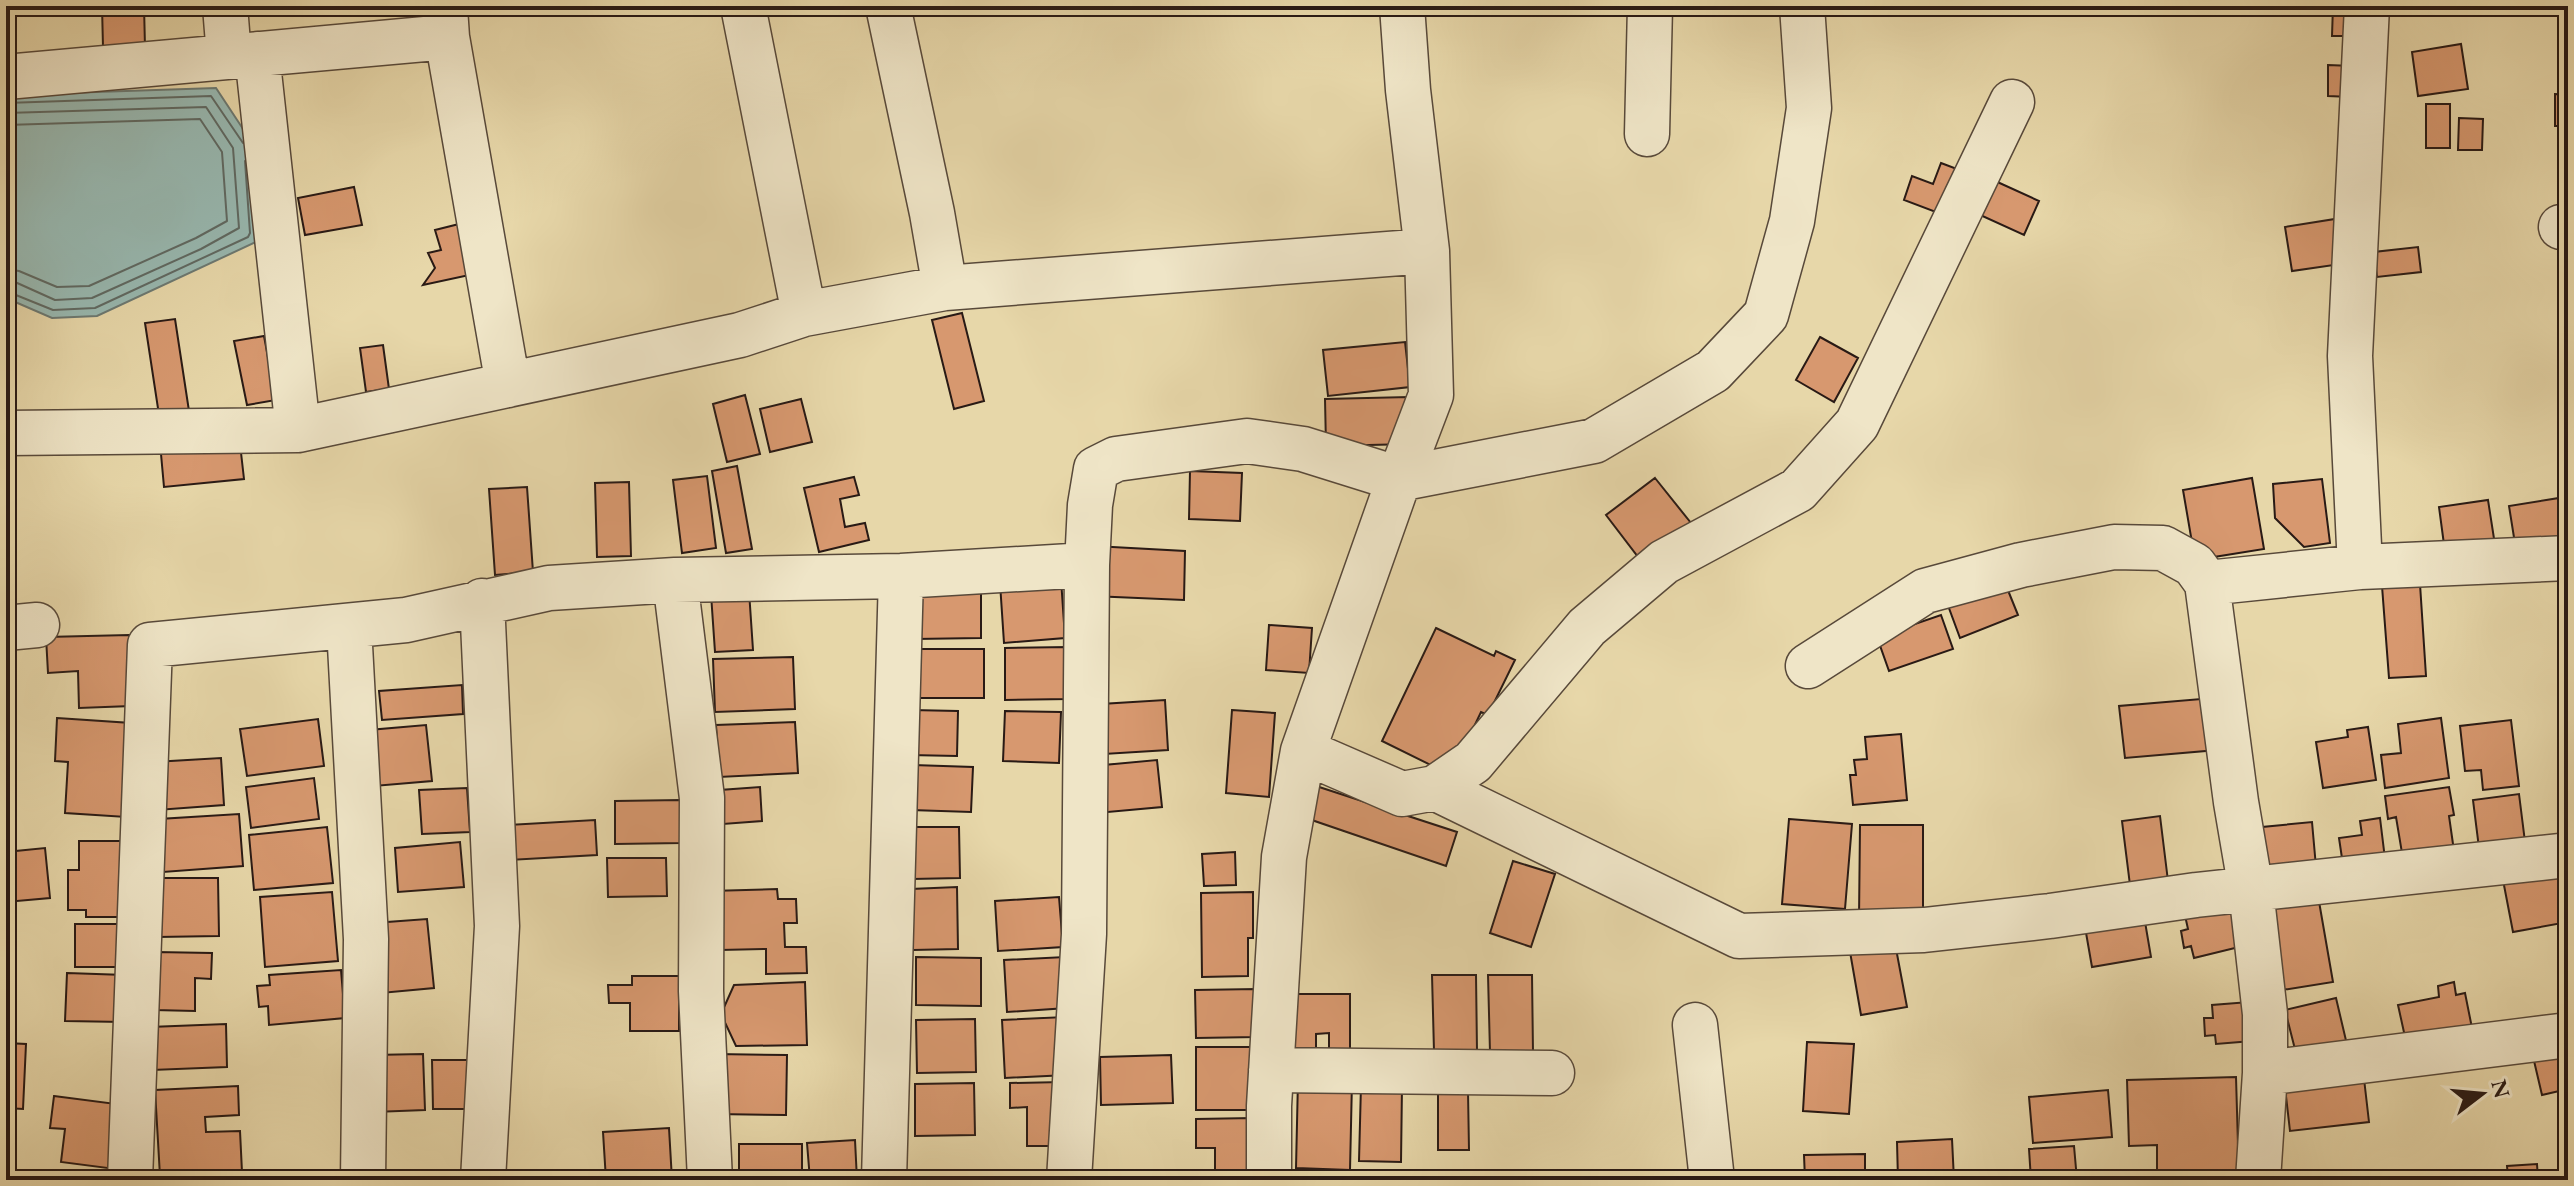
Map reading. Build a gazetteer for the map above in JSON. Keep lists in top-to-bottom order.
{
  "north": "right"
}
